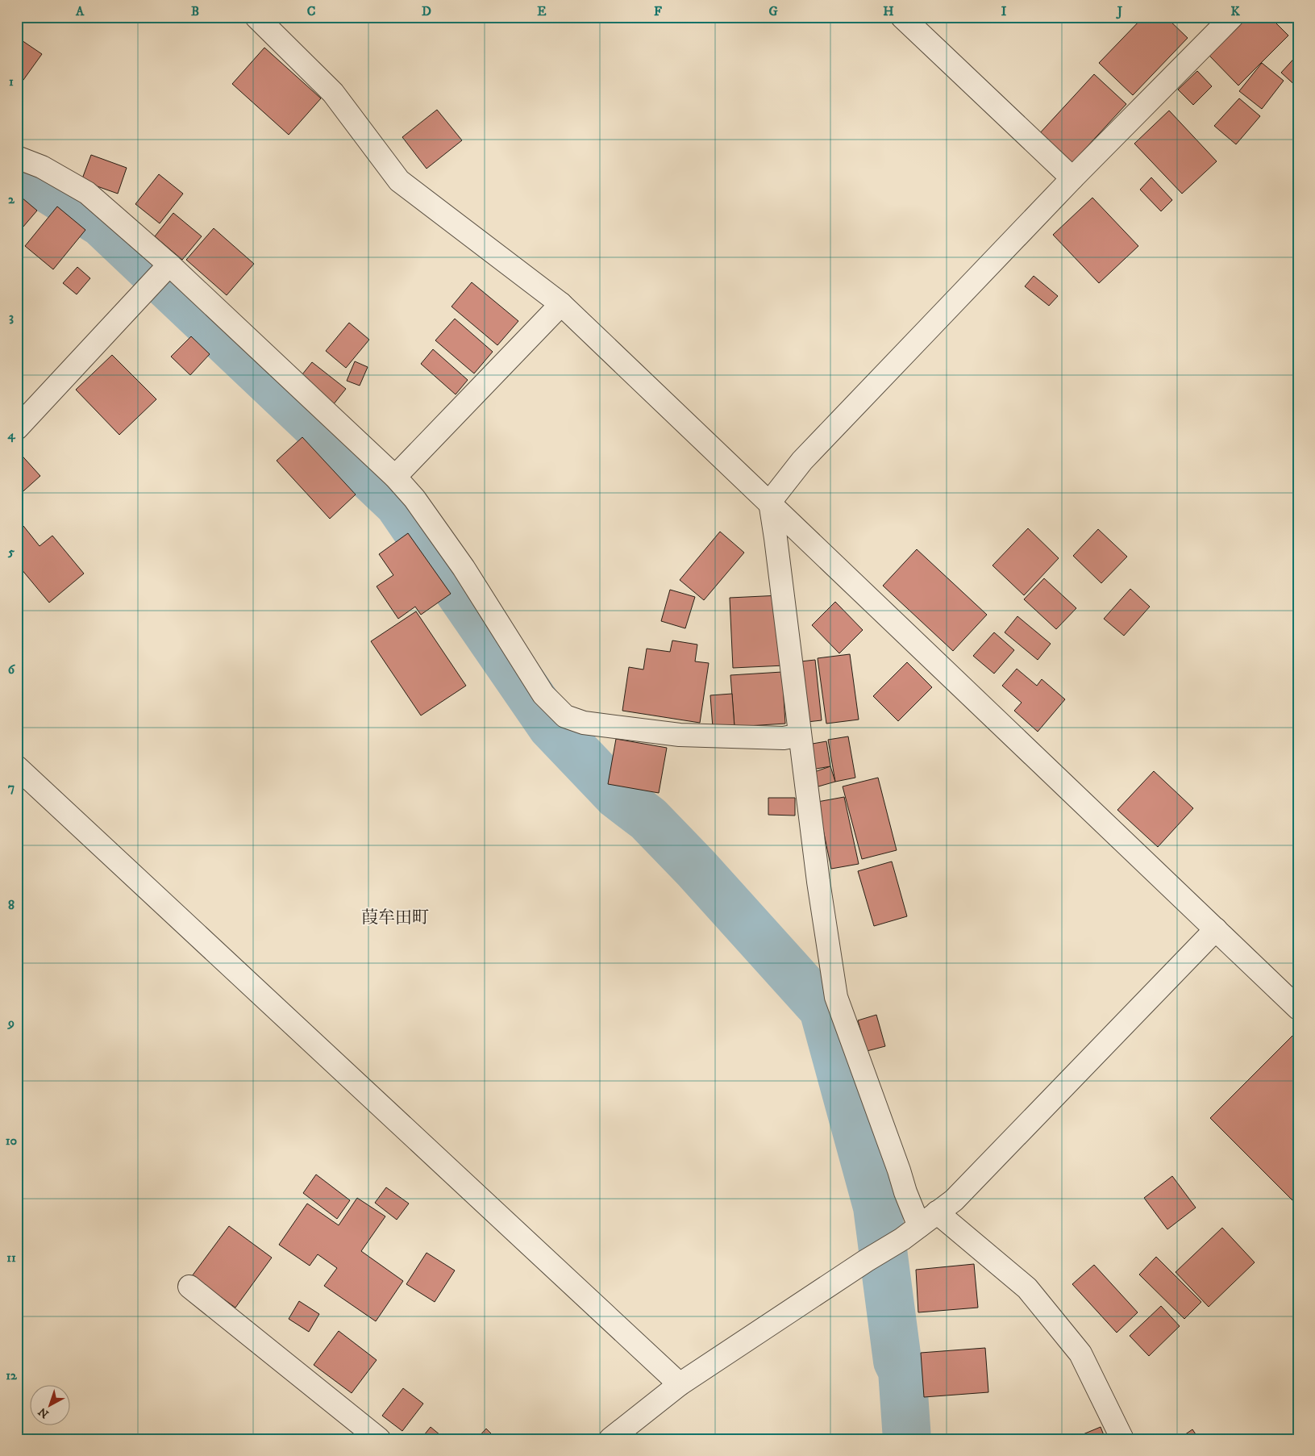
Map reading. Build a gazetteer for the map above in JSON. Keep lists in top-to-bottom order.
{
  "districts": ["葭牟田町"],
  "north": "bottom left",
  "grid": {
    "columns": [
      "A",
      "B",
      "C",
      "D",
      "E",
      "F",
      "G",
      "H",
      "I",
      "J",
      "K"
    ],
    "rows": [
      "1",
      "2",
      "3",
      "4",
      "5",
      "6",
      "7",
      "8",
      "9",
      "10",
      "11",
      "12"
    ]
  }
}
